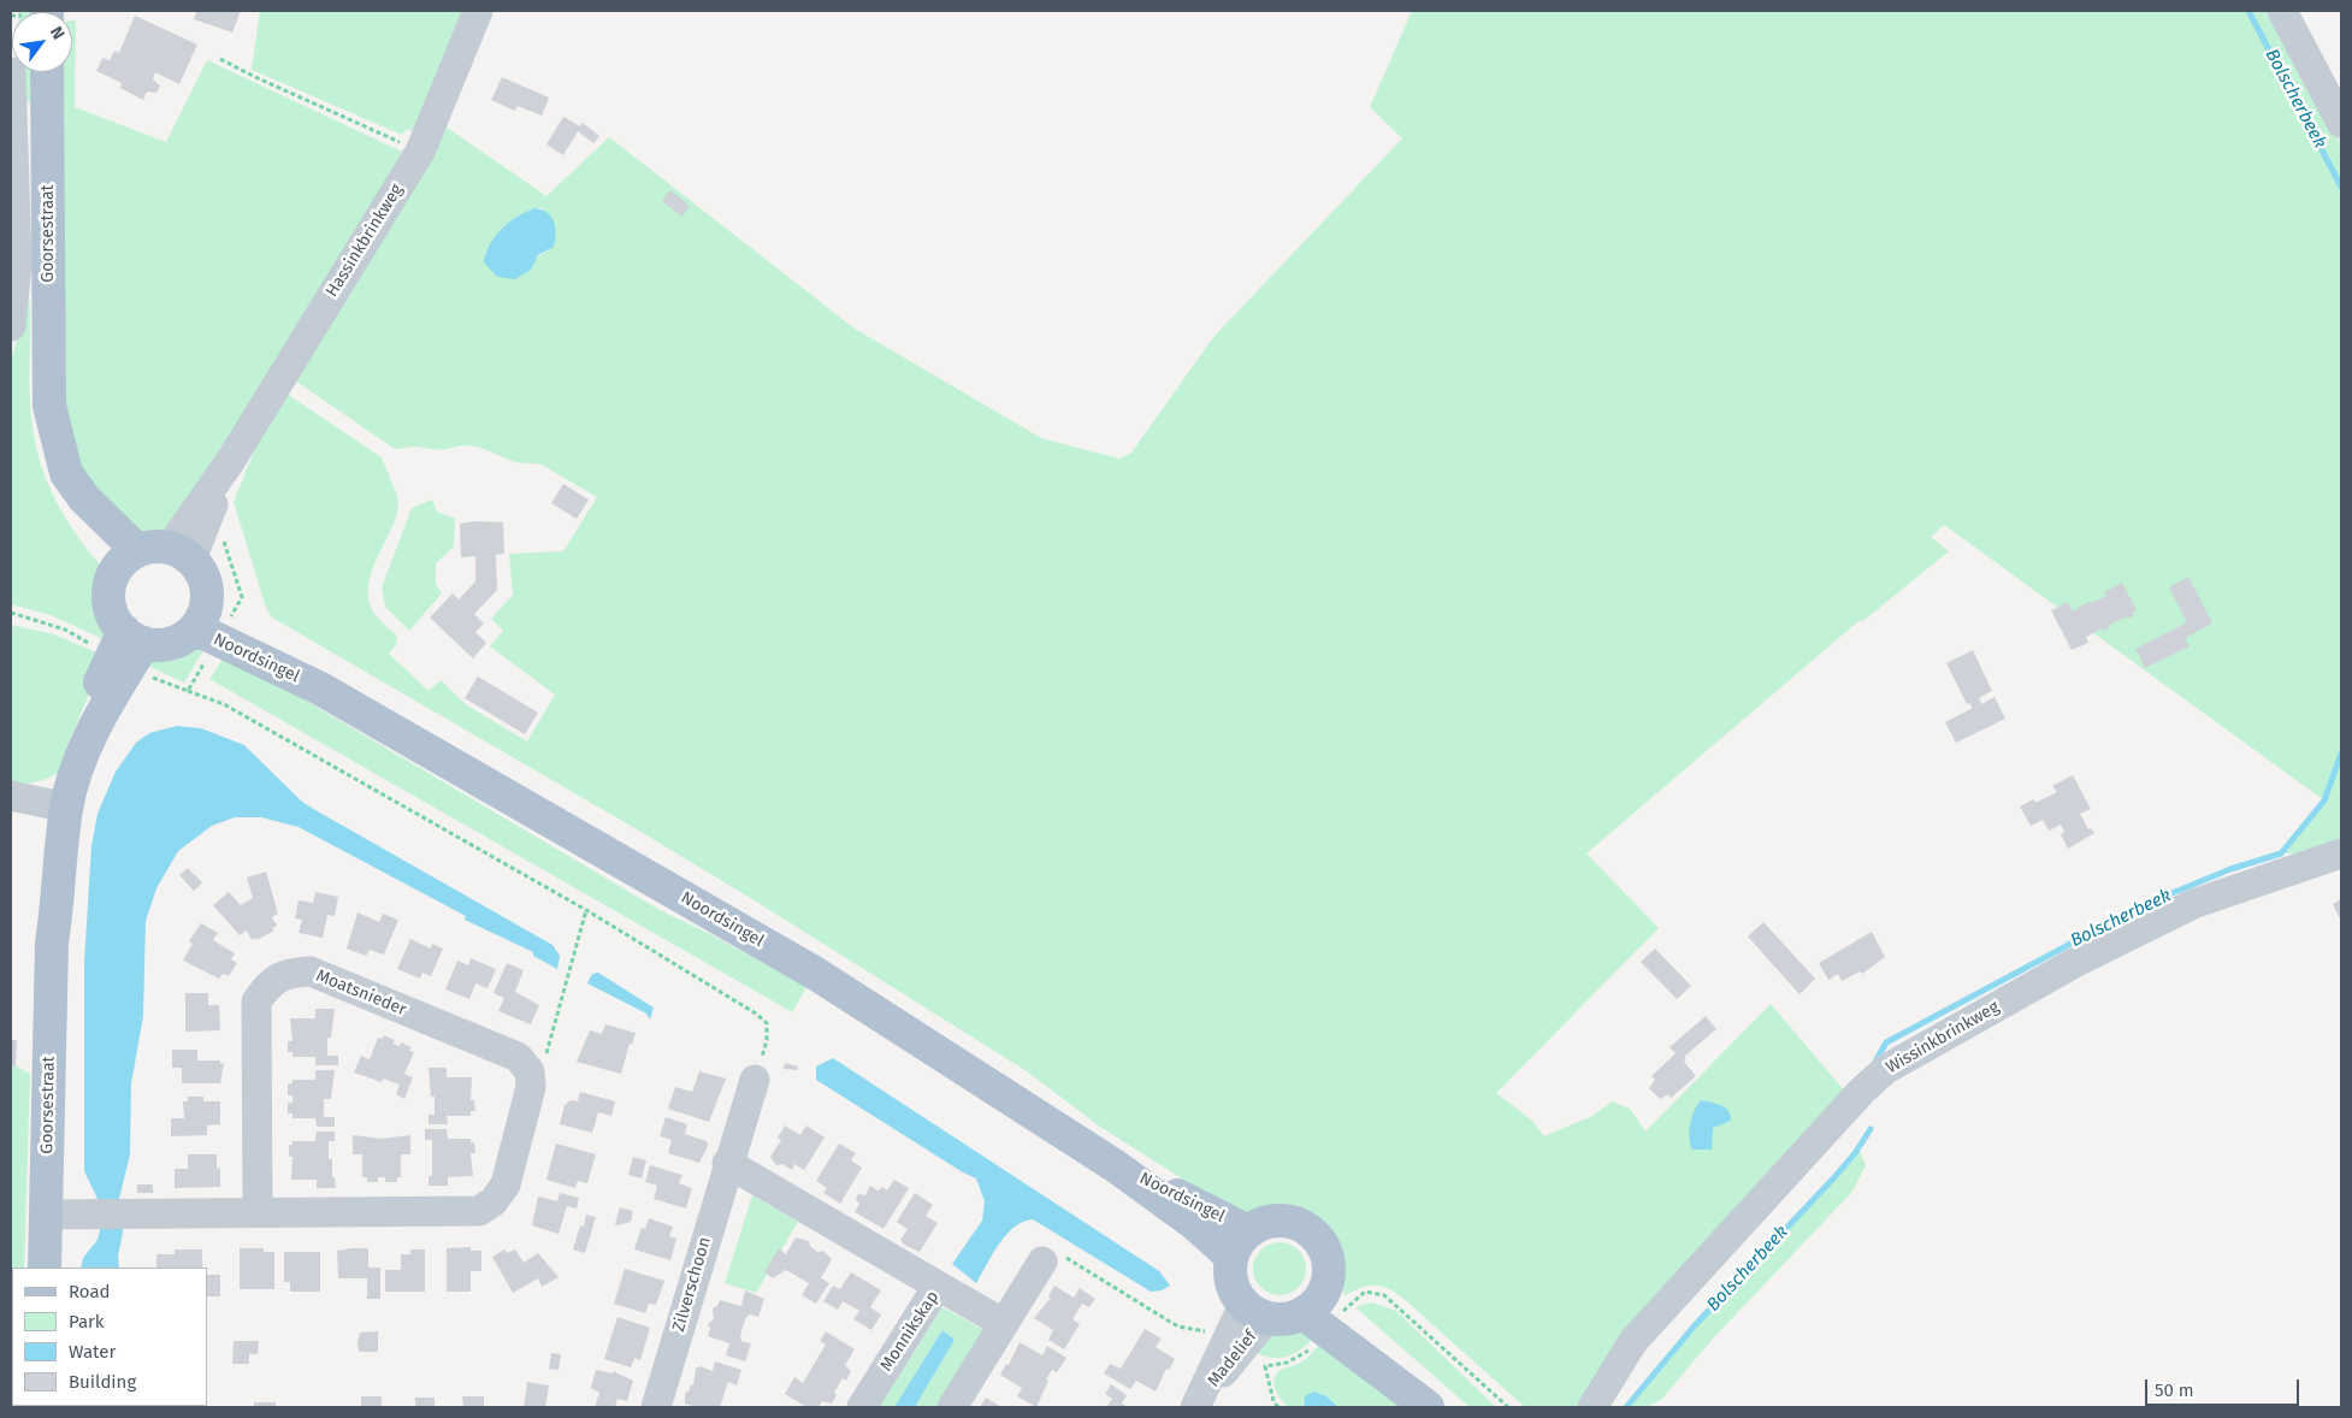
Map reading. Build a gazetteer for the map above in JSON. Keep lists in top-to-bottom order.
{
  "streets": {
    "main road": ["Goorsestraat", "Noordsingel"],
    "street": [
      "Hassinkbrinkweg",
      "Moatsnieder",
      "Wissinkbrinkweg",
      "Zilverschoon",
      "Monnikskap",
      "Madelief"
    ]
  },
  "crossings": [
    ["Goorsestraat", "Hassinkbrinkweg"],
    ["Goorsestraat", "Noordsingel"],
    ["Hassinkbrinkweg", "Noordsingel"],
    ["Noordsingel", "Madelief"]
  ],
  "water": ["Bolscherbeek"],
  "legend": [
    "Road",
    "Park",
    "Water",
    "Building"
  ],
  "scale_bar": "50 m",
  "north": "top right"
}
